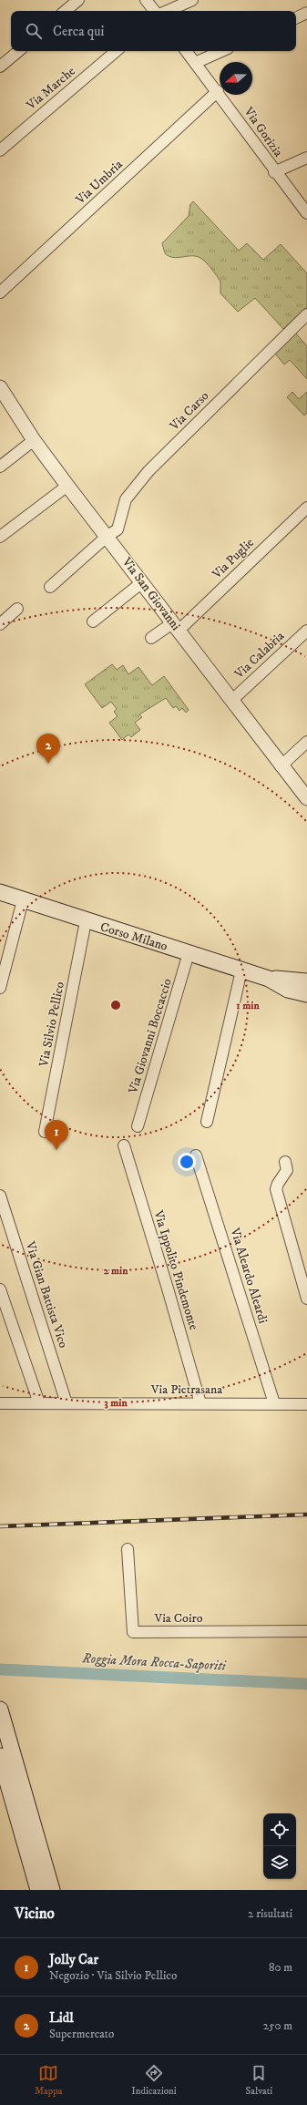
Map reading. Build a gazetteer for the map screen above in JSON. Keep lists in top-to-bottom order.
{
  "streets": {
    "main road": ["Corso Milano"],
    "street": [
      "Via Marche",
      "Via Gorizia",
      "Via Umbria",
      "Via Carso",
      "Via Puglie",
      "Via San Giovanni",
      "Via Calabria",
      "Via Silvio Pellico",
      "Via Giovanni Boccaccio",
      "Via Ippolito Pindemonte",
      "Via Aleardo Aleardi",
      "Via Gian Battista Vico",
      "Via Pietrasana",
      "Via Coiro"
    ]
  },
  "crossings": [
    ["Via Gorizia", "Via Umbria"],
    ["Via Carso", "Via San Giovanni"],
    ["Via Puglie", "Via San Giovanni"],
    ["Via San Giovanni", "Via Calabria"],
    ["Corso Milano", "Via Silvio Pellico"],
    ["Corso Milano", "Via Giovanni Boccaccio"],
    ["Via Ippolito Pindemonte", "Via Pietrasana"],
    ["Via Aleardo Aleardi", "Via Pietrasana"],
    ["Via Gian Battista Vico", "Via Pietrasana"]
  ],
  "water": ["Roggia Mora Rocca-Saporiti"],
  "north": "left",
  "page": {
    "search": "Cerca qui",
    "pins": ["2", "1"],
    "heading": ["Vicino", "2 risultati"],
    "list": [
      {
        "mark": "1",
        "name": "Jolly Car",
        "note": "Negozio · Via Silvio Pellico",
        "value": "80 m"
      },
      {
        "mark": "2",
        "name": "Lidl",
        "note": "Supermercato",
        "value": "250 m"
      }
    ],
    "nav": ["Mappa", "Indicazioni", "Salvati"]
  },
  "rings": ["1 min", "2 min", "3 min"]
}
